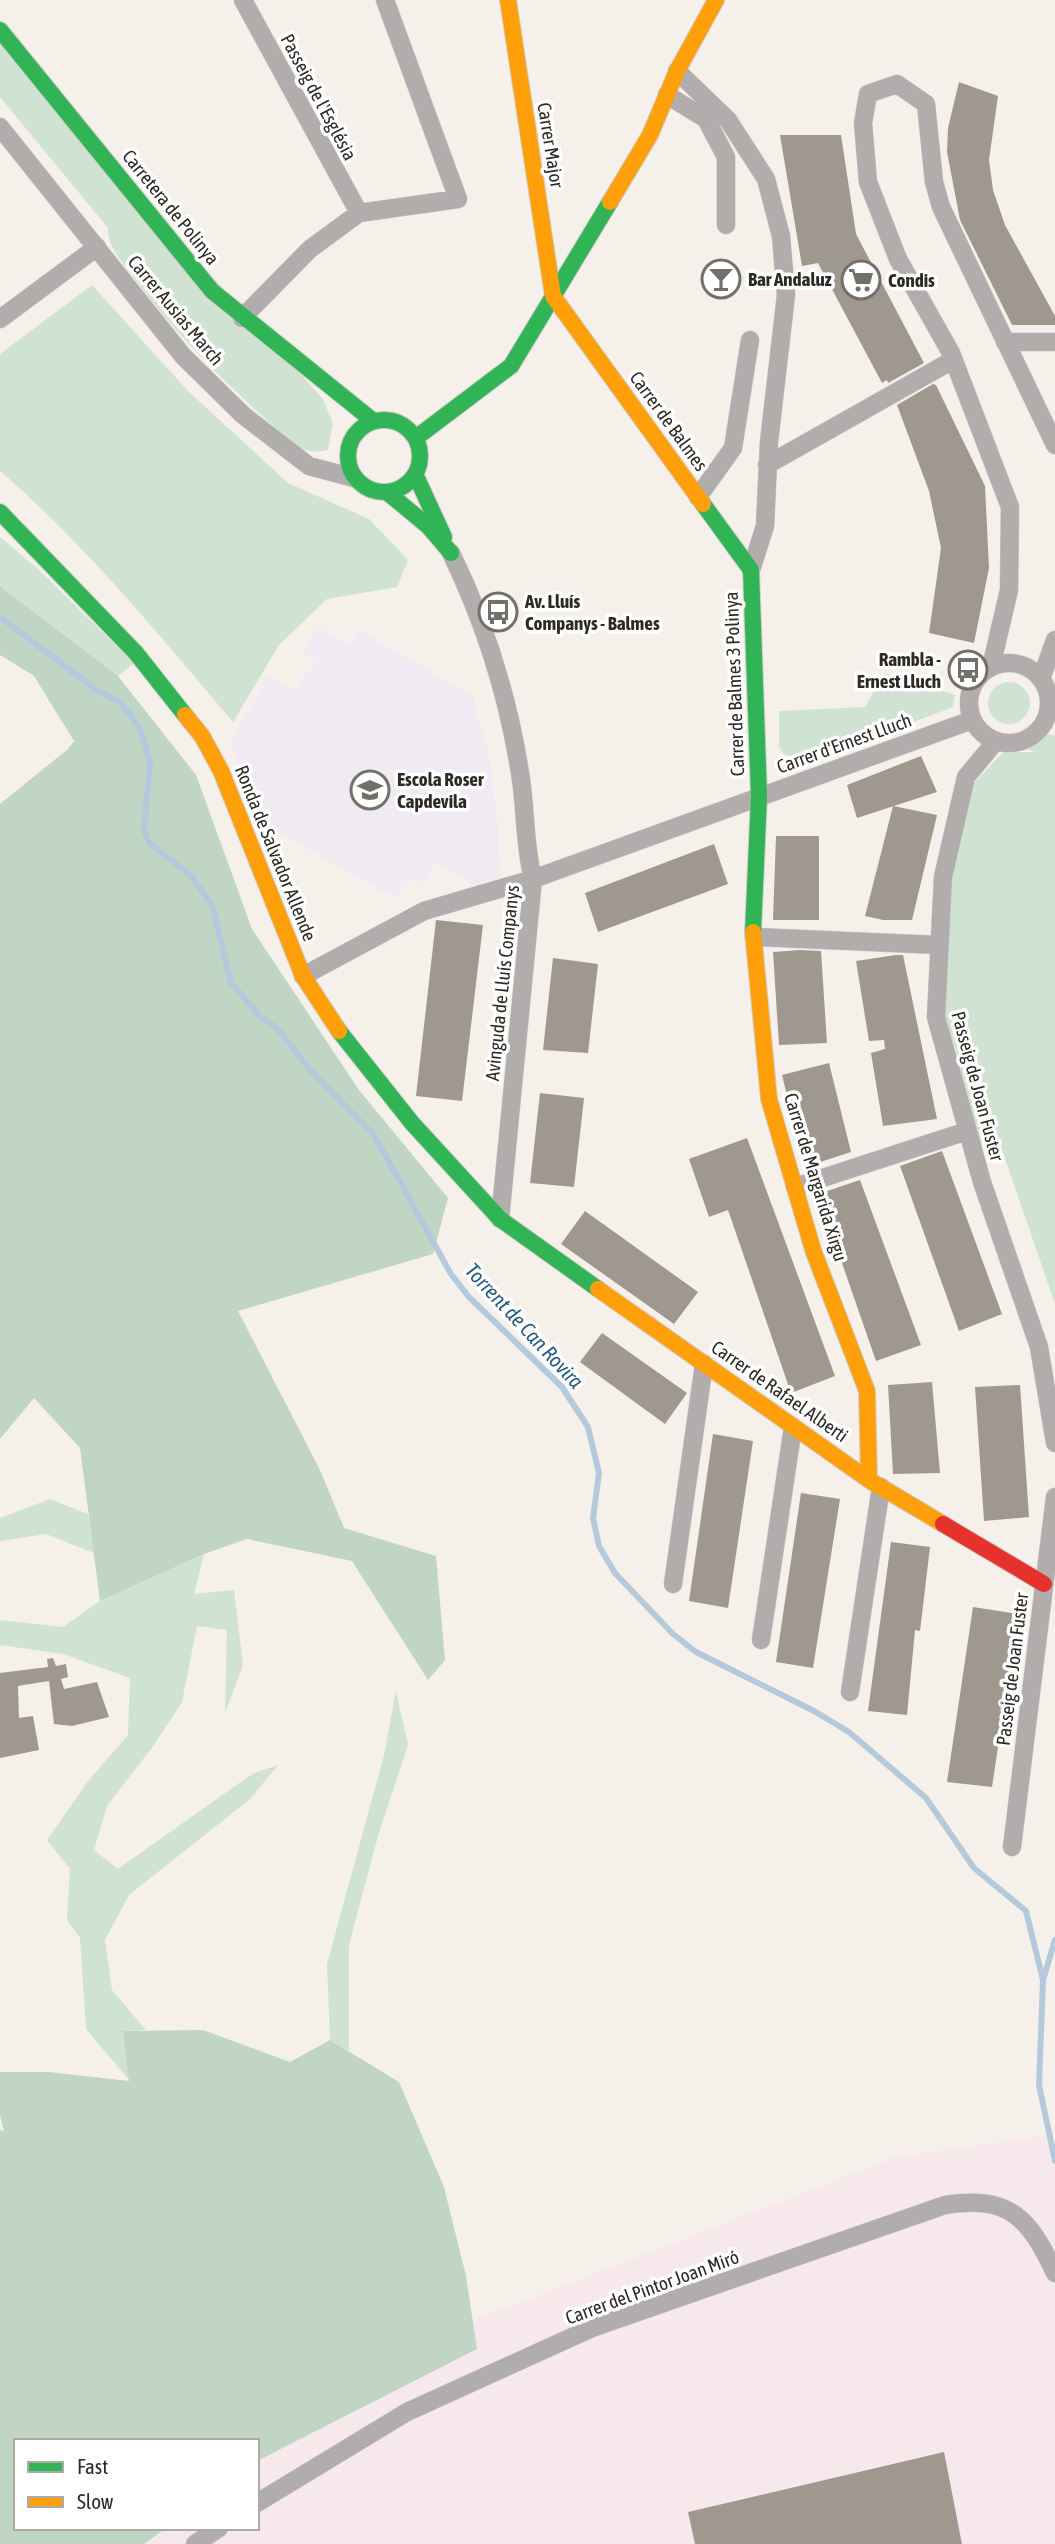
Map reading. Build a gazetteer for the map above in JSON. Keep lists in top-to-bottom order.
{
  "streets": {
    "street": [
      "Passeig de l'Església",
      "Carrer Major",
      "Carretera de Polinya",
      "Carrer Ausias March",
      "Carrer de Balmes",
      "Carrer de Balmes 3 Polinya",
      "Carrer d'Ernest Lluch",
      "Ronda de Salvador Allende",
      "Avinguda de Lluís Companys",
      "Passeig de Joan Fuster",
      "Carrer de Margarida Xirgu",
      "Carrer de Rafael Alberti",
      "Carrer del Pintor Joan Miró"
    ]
  },
  "crossings": [
    ["Carrer Major", "Carrer de Balmes"],
    ["Carretera de Polinya", "Carrer Ausias March"],
    ["Carrer de Balmes", "Carrer de Balmes 3 Polinya"],
    ["Carrer de Balmes 3 Polinya", "Carrer d'Ernest Lluch"],
    ["Carrer de Balmes 3 Polinya", "Carrer de Margarida Xirgu"],
    ["Carrer d'Ernest Lluch", "Ronda de Salvador Allende"],
    ["Carrer d'Ernest Lluch", "Avinguda de Lluís Companys"],
    ["Carrer d'Ernest Lluch", "Passeig de Joan Fuster"],
    ["Carrer d'Ernest Lluch", "Carrer de Margarida Xirgu"],
    ["Ronda de Salvador Allende", "Avinguda de Lluís Companys"],
    ["Ronda de Salvador Allende", "Carrer de Rafael Alberti"],
    ["Avinguda de Lluís Companys", "Carrer de Rafael Alberti"],
    ["Passeig de Joan Fuster", "Carrer de Rafael Alberti"],
    ["Carrer de Margarida Xirgu", "Carrer de Rafael Alberti"]
  ],
  "water": ["Torrent de Can Rovira"],
  "places": {
    "bar": ["Bar Andaluz"],
    "supermarket": ["Condis"],
    "bus stop": ["Av. Lluís Companys - Balmes", "Rambla - Ernest Lluch"],
    "school or university": ["Escola Roser Capdevila"]
  },
  "legend": ["Fast", "Slow"]
}
